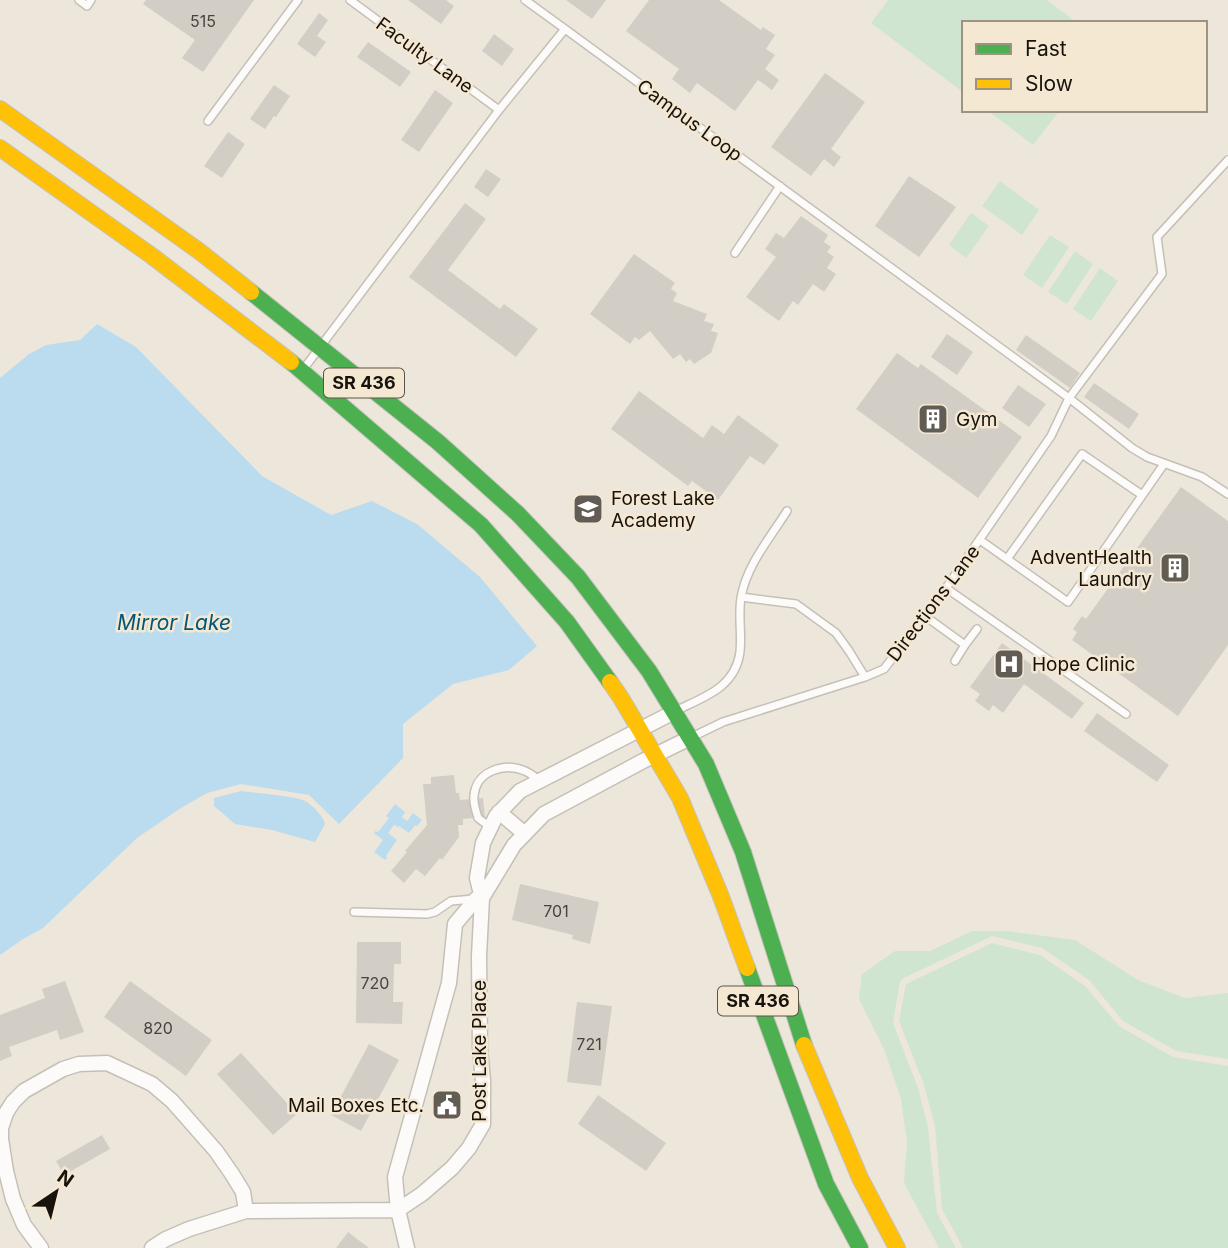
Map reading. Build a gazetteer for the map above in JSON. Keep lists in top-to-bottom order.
{
  "streets": {
    "main road": ["SR 436"],
    "street": ["Post Lake Place"],
    "lane": ["Faculty Lane", "Campus Loop", "Directions Lane"]
  },
  "crossings": [
    ["Campus Loop", "Directions Lane"],
    ["SR 436", "Directions Lane"],
    ["SR 436", "Post Lake Place"],
    ["Directions Lane", "Post Lake Place"]
  ],
  "water": ["Mirror Lake"],
  "places": {
    "building": ["Gym", "AdventHealth Laundry"],
    "school or university": ["Forest Lake Academy"],
    "hospital": ["Hope Clinic"],
    "public building": ["Mail Boxes Etc."]
  },
  "house_numbers": [
    "515",
    "701",
    "720",
    "820",
    "721"
  ],
  "legend": ["Fast", "Slow"],
  "north": "top right"
}
